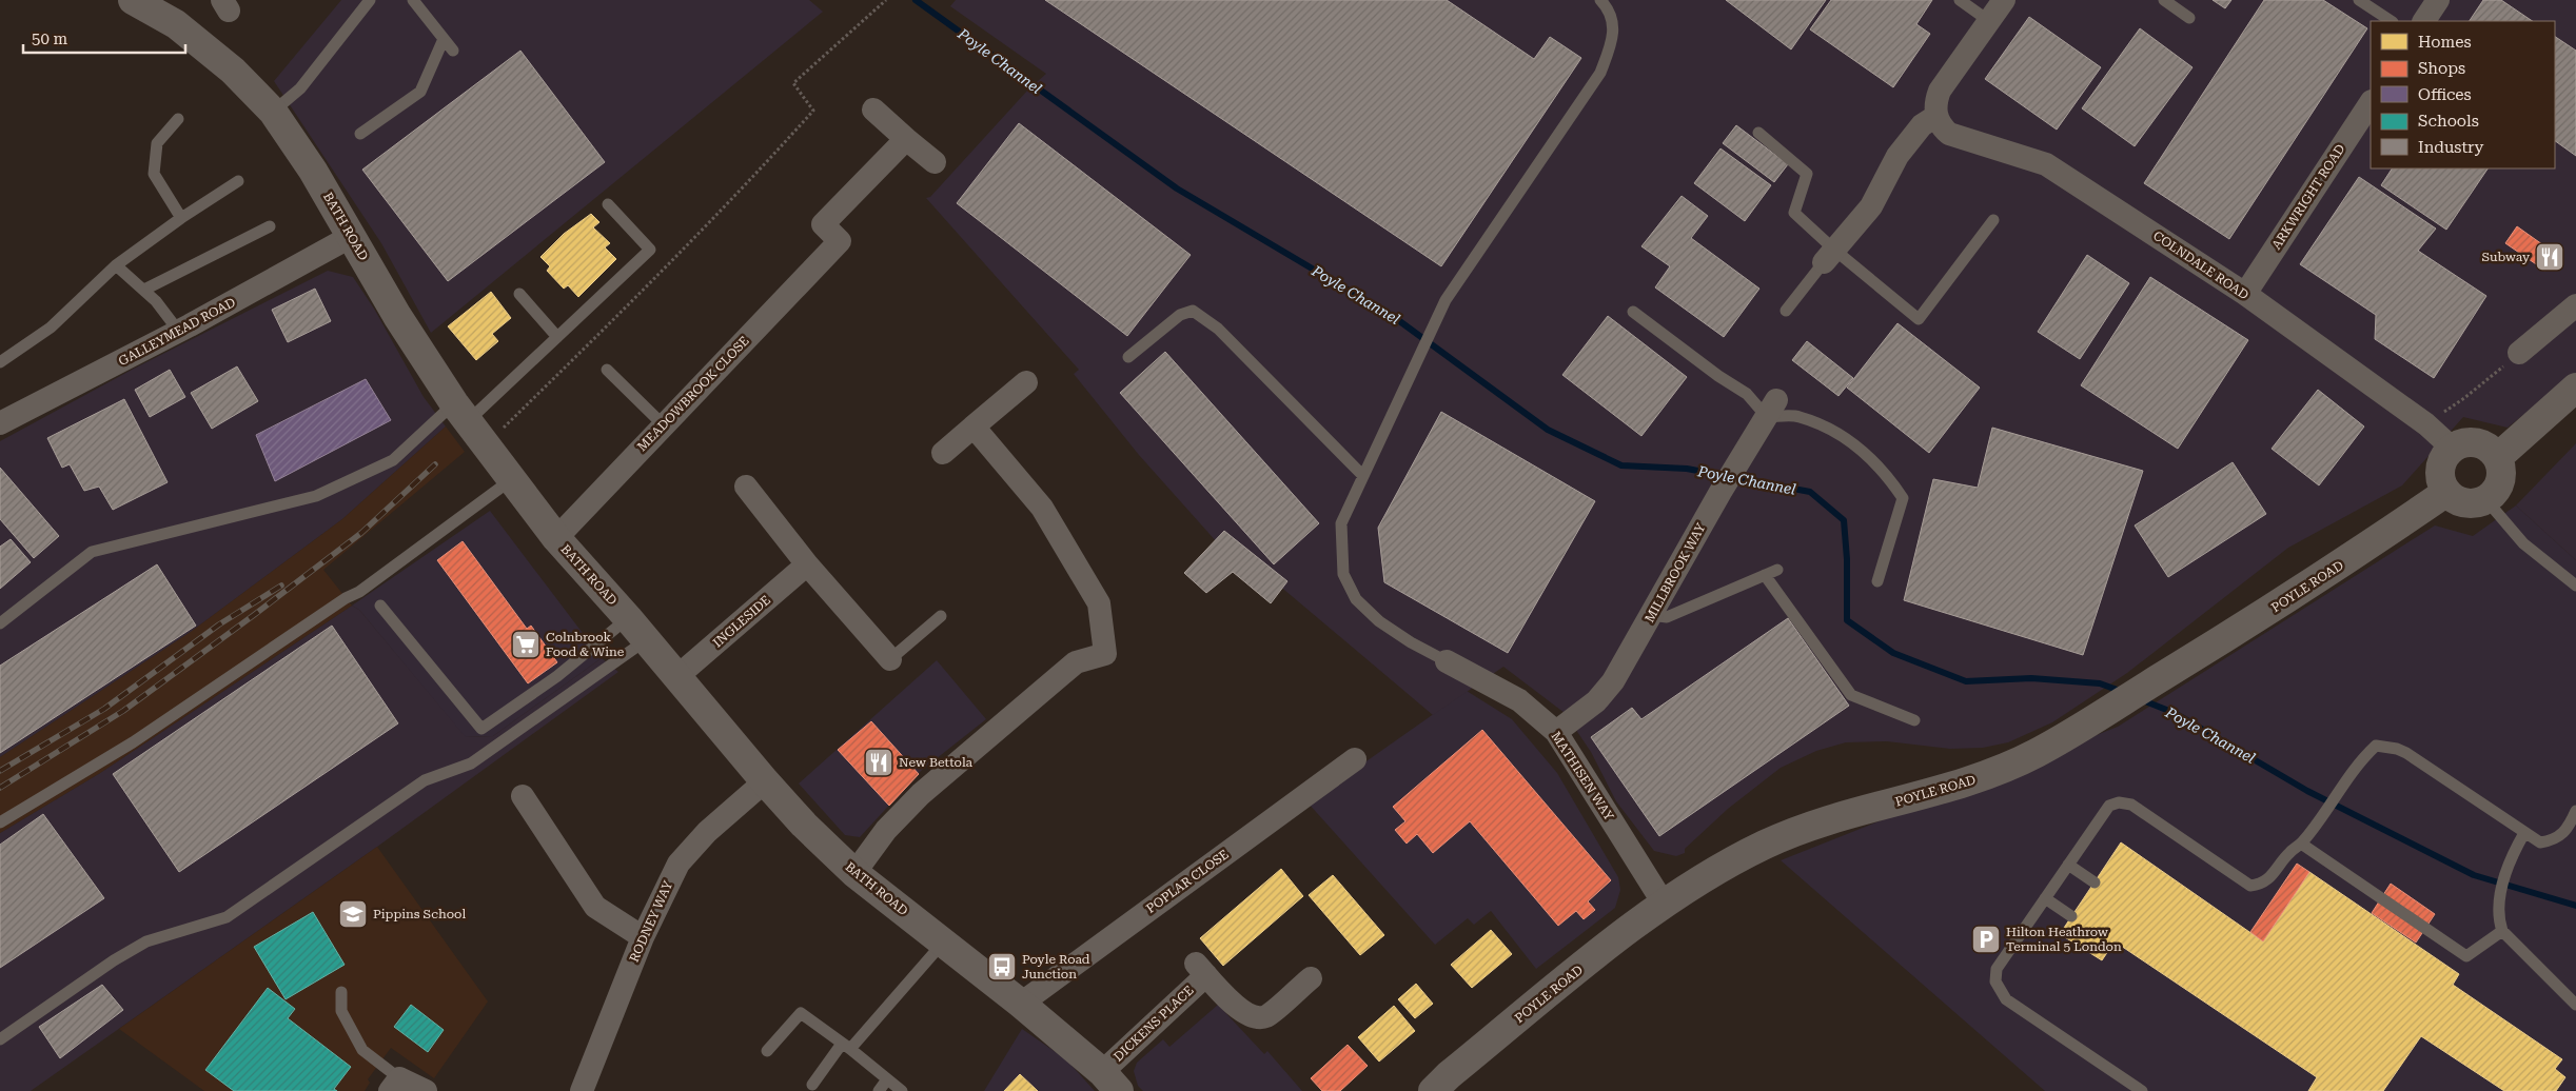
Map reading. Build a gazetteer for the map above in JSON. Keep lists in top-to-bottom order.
{
  "streets": {
    "street": [
      "ARKWRIGHT ROAD",
      "BATH ROAD",
      "COLNDALE ROAD",
      "GALLEYMEAD ROAD",
      "MEADOWBROOK CLOSE",
      "MILLBROOK WAY",
      "POYLE ROAD",
      "INGLESIDE",
      "MATHISEN WAY",
      "POPLAR CLOSE",
      "RODNEY WAY",
      "DICKENS PLACE"
    ]
  },
  "crossings": [
    ["ARKWRIGHT ROAD", "COLNDALE ROAD"],
    ["BATH ROAD", "GALLEYMEAD ROAD"],
    ["BATH ROAD", "MEADOWBROOK CLOSE"],
    ["BATH ROAD", "INGLESIDE"],
    ["BATH ROAD", "POPLAR CLOSE"],
    ["BATH ROAD", "RODNEY WAY"],
    ["BATH ROAD", "DICKENS PLACE"],
    ["COLNDALE ROAD", "POYLE ROAD"],
    ["MILLBROOK WAY", "MATHISEN WAY"],
    ["POYLE ROAD", "MATHISEN WAY"]
  ],
  "water": ["Poyle Channel"],
  "places": {
    "restaurant": ["Subway", "New Bettola"],
    "supermarket": ["Colnbrook Food & Wine"],
    "school or university": ["Pippins School"],
    "parking": ["Hilton Heathrow Terminal 5 London"],
    "bus stop": ["Poyle Road Junction"]
  },
  "legend": [
    "Homes",
    "Shops",
    "Offices",
    "Schools",
    "Industry"
  ],
  "scale_bar": "50 m"
}
